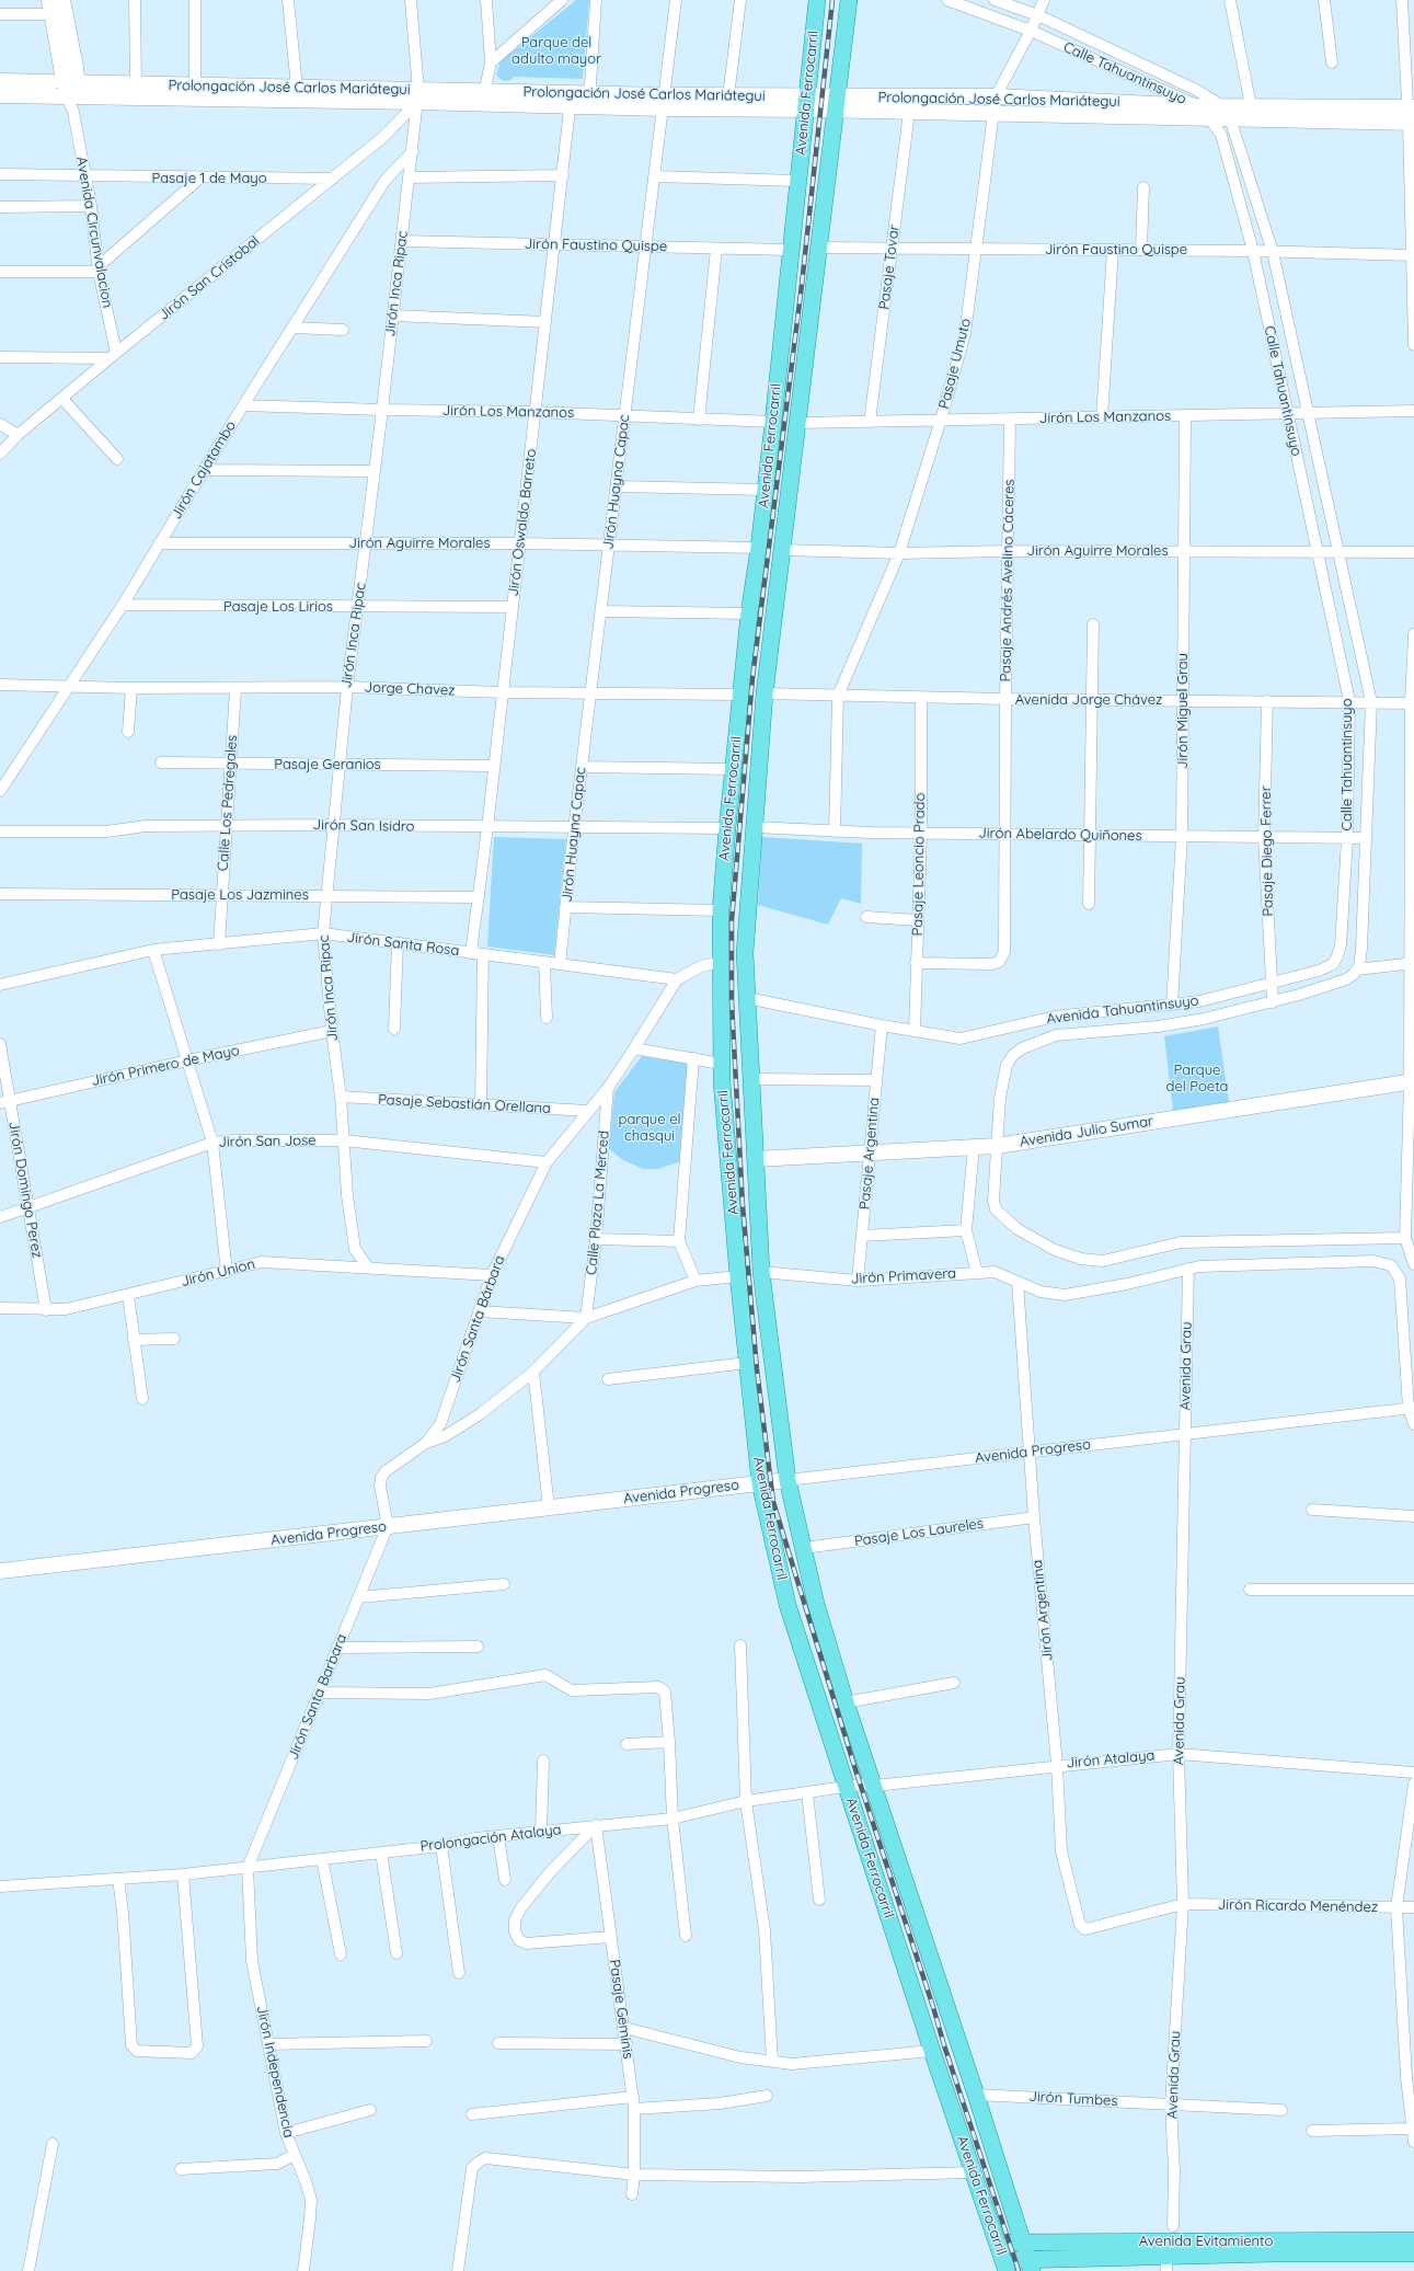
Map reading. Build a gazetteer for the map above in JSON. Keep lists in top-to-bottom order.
{
  "streets": {
    "main road": [
      "Prolongación José Carlos Mariátegui",
      "Avenida Ferrocarril",
      "Avenida Circunvalacion",
      "Avenida Julio Sumar",
      "Avenida Progreso",
      "Avenida Evitamiento"
    ],
    "street": [
      "Calle Tahuantinsuyo",
      "Pasaje 1 de Mayo",
      "Jirón Faustino Quispe",
      "Pasaje Tovar",
      "Jirón San Cristobal",
      "Jirón Inca Ripac",
      "Pasaje Umuto",
      "Jirón Los Manzanos",
      "Jirón Cajatambo",
      "Jirón Huayna Capac",
      "Jirón Oswaldo Barreto",
      "Jirón Aguirre Morales",
      "Pasaje Andrés Avelino Cáceres",
      "Pasaje Los Lirios",
      "Jorge Chavez",
      "Avenida Jorge Chávez",
      "Jirón Miguel Grau",
      "Pasaje Geranios",
      "Calle Los Pedregales",
      "Jirón San Isidro",
      "Jirón Abelardo Quiñones",
      "Pasaje Diego Ferrer",
      "Pasaje Leoncio Prado",
      "Pasaje Los Jazmines",
      "Jirón Santa Rosa",
      "Avenida Tahuantinsuyo",
      "Jirón Primero de Mayo",
      "Pasaje Sebastián Orellana",
      "Jirón San Jose",
      "Pasaje Argentina",
      "Jirón Domingo Perez",
      "Calle Plaza La Merced",
      "Jirón Union",
      "Jirón Primavera",
      "Jirón Santa Bárbara",
      "Avenida Grau",
      "Pasaje Los Laureles",
      "Jirón Argentina",
      "Jirón Santa Barbara",
      "Jirón Atalaya",
      "Prolongación Atalaya",
      "Jirón Ricardo Menéndez",
      "Pasaje Geminis",
      "Jirón Independencia",
      "Jirón Tumbes"
    ]
  },
  "crossings": [
    ["Calle Tahuantinsuyo", "Prolongación José Carlos Mariátegui"],
    ["Calle Tahuantinsuyo", "Jirón Faustino Quispe"],
    ["Calle Tahuantinsuyo", "Pasaje Umuto"],
    ["Calle Tahuantinsuyo", "Jirón Los Manzanos"],
    ["Calle Tahuantinsuyo", "Jirón Aguirre Morales"],
    ["Calle Tahuantinsuyo", "Avenida Jorge Chávez"],
    ["Calle Tahuantinsuyo", "Jirón Abelardo Quiñones"],
    ["Calle Tahuantinsuyo", "Avenida Tahuantinsuyo"],
    ["Prolongación José Carlos Mariátegui", "Avenida Ferrocarril"],
    ["Prolongación José Carlos Mariátegui", "Avenida Circunvalacion"],
    ["Prolongación José Carlos Mariátegui", "Pasaje Tovar"],
    ["Prolongación José Carlos Mariátegui", "Jirón San Cristobal"],
    ["Prolongación José Carlos Mariátegui", "Jirón Inca Ripac"],
    ["Prolongación José Carlos Mariátegui", "Pasaje Umuto"],
    ["Prolongación José Carlos Mariátegui", "Jirón Huayna Capac"],
    ["Prolongación José Carlos Mariátegui", "Jirón Oswaldo Barreto"],
    ["Avenida Ferrocarril", "Jirón Faustino Quispe"],
    ["Avenida Ferrocarril", "Jirón Los Manzanos"],
    ["Avenida Ferrocarril", "Jirón Aguirre Morales"],
    ["Avenida Ferrocarril", "Jorge Chavez"],
    ["Avenida Ferrocarril", "Avenida Jorge Chávez"],
    ["Avenida Ferrocarril", "Jirón San Isidro"],
    ["Avenida Ferrocarril", "Jirón Abelardo Quiñones"],
    ["Avenida Ferrocarril", "Avenida Tahuantinsuyo"],
    ["Avenida Ferrocarril", "Avenida Julio Sumar"],
    ["Avenida Ferrocarril", "Jirón Primavera"],
    ["Avenida Ferrocarril", "Avenida Progreso"],
    ["Avenida Ferrocarril", "Pasaje Los Laureles"],
    ["Avenida Ferrocarril", "Jirón Atalaya"],
    ["Avenida Ferrocarril", "Prolongación Atalaya"],
    ["Avenida Ferrocarril", "Jirón Tumbes"],
    ["Avenida Ferrocarril", "Avenida Evitamiento"],
    ["Pasaje 1 de Mayo", "Avenida Circunvalacion"],
    ["Pasaje 1 de Mayo", "Jirón San Cristobal"],
    ["Avenida Circunvalacion", "Jirón San Cristobal"],
    ["Jirón Faustino Quispe", "Pasaje Tovar"],
    ["Jirón Faustino Quispe", "Jirón Inca Ripac"],
    ["Jirón Faustino Quispe", "Pasaje Umuto"],
    ["Jirón Faustino Quispe", "Jirón Huayna Capac"],
    ["Jirón Faustino Quispe", "Jirón Oswaldo Barreto"],
    ["Pasaje Tovar", "Jirón Los Manzanos"],
    ["Jirón San Cristobal", "Jirón Inca Ripac"],
    ["Jirón Inca Ripac", "Jirón Los Manzanos"],
    ["Jirón Inca Ripac", "Jirón Cajatambo"],
    ["Jirón Inca Ripac", "Jirón Aguirre Morales"],
    ["Jirón Inca Ripac", "Pasaje Los Lirios"],
    ["Jirón Inca Ripac", "Jorge Chavez"],
    ["Jirón Inca Ripac", "Pasaje Geranios"],
    ["Jirón Inca Ripac", "Jirón San Isidro"],
    ["Jirón Inca Ripac", "Pasaje Los Jazmines"],
    ["Jirón Inca Ripac", "Jirón Santa Rosa"],
    ["Jirón Inca Ripac", "Jirón Primero de Mayo"],
    ["Jirón Inca Ripac", "Pasaje Sebastián Orellana"],
    ["Jirón Inca Ripac", "Jirón San Jose"],
    ["Jirón Inca Ripac", "Jirón Union"],
    ["Pasaje Umuto", "Jirón Los Manzanos"],
    ["Pasaje Umuto", "Jirón Aguirre Morales"],
    ["Pasaje Umuto", "Avenida Jorge Chávez"],
    ["Jirón Los Manzanos", "Jirón Cajatambo"],
    ["Jirón Los Manzanos", "Jirón Huayna Capac"],
    ["Jirón Los Manzanos", "Jirón Oswaldo Barreto"],
    ["Jirón Los Manzanos", "Pasaje Andrés Avelino Cáceres"],
    ["Jirón Los Manzanos", "Jirón Miguel Grau"],
    ["Jirón Cajatambo", "Jirón Aguirre Morales"],
    ["Jirón Cajatambo", "Pasaje Los Lirios"],
    ["Jirón Cajatambo", "Jorge Chavez"],
    ["Jirón Huayna Capac", "Jirón Aguirre Morales"],
    ["Jirón Huayna Capac", "Jorge Chavez"],
    ["Jirón Huayna Capac", "Jirón San Isidro"],
    ["Jirón Huayna Capac", "Jirón Santa Rosa"],
    ["Jirón Oswaldo Barreto", "Jirón Aguirre Morales"],
    ["Jirón Oswaldo Barreto", "Pasaje Los Lirios"],
    ["Jirón Oswaldo Barreto", "Jorge Chavez"],
    ["Jirón Oswaldo Barreto", "Pasaje Geranios"],
    ["Jirón Oswaldo Barreto", "Jirón San Isidro"],
    ["Jirón Oswaldo Barreto", "Pasaje Los Jazmines"],
    ["Jirón Oswaldo Barreto", "Jirón Santa Rosa"],
    ["Jirón Aguirre Morales", "Pasaje Andrés Avelino Cáceres"],
    ["Jirón Aguirre Morales", "Jirón Miguel Grau"],
    ["Pasaje Andrés Avelino Cáceres", "Avenida Jorge Chávez"],
    ["Pasaje Andrés Avelino Cáceres", "Jirón Abelardo Quiñones"],
    ["Pasaje Andrés Avelino Cáceres", "Pasaje Leoncio Prado"],
    ["Jorge Chavez", "Calle Los Pedregales"],
    ["Avenida Jorge Chávez", "Jirón Miguel Grau"],
    ["Avenida Jorge Chávez", "Pasaje Diego Ferrer"],
    ["Avenida Jorge Chávez", "Pasaje Leoncio Prado"],
    ["Jirón Miguel Grau", "Jirón Abelardo Quiñones"],
    ["Jirón Miguel Grau", "Avenida Tahuantinsuyo"],
    ["Pasaje Geranios", "Calle Los Pedregales"],
    ["Calle Los Pedregales", "Jirón San Isidro"],
    ["Calle Los Pedregales", "Pasaje Los Jazmines"],
    ["Calle Los Pedregales", "Jirón Santa Rosa"],
    ["Jirón Abelardo Quiñones", "Pasaje Diego Ferrer"],
    ["Jirón Abelardo Quiñones", "Pasaje Leoncio Prado"],
    ["Pasaje Diego Ferrer", "Avenida Tahuantinsuyo"],
    ["Pasaje Leoncio Prado", "Avenida Tahuantinsuyo"],
    ["Avenida Tahuantinsuyo", "Pasaje Argentina"],
    ["Jirón Primero de Mayo", "Jirón Domingo Perez"],
    ["Pasaje Sebastián Orellana", "Jirón Santa Bárbara"],
    ["Avenida Julio Sumar", "Pasaje Argentina"],
    ["Jirón San Jose", "Jirón Domingo Perez"],
    ["Jirón San Jose", "Jirón Santa Bárbara"],
    ["Pasaje Argentina", "Jirón Primavera"],
    ["Jirón Domingo Perez", "Jirón Union"],
    ["Calle Plaza La Merced", "Jirón Santa Bárbara"],
    ["Jirón Union", "Jirón Santa Bárbara"],
    ["Jirón Primavera", "Jirón Argentina"],
    ["Jirón Santa Bárbara", "Avenida Progreso"],
    ["Jirón Santa Bárbara", "Jirón Santa Barbara"],
    ["Avenida Grau", "Avenida Progreso"],
    ["Avenida Grau", "Jirón Atalaya"],
    ["Avenida Grau", "Jirón Ricardo Menéndez"],
    ["Avenida Grau", "Jirón Tumbes"],
    ["Avenida Progreso", "Jirón Argentina"],
    ["Avenida Progreso", "Jirón Santa Barbara"],
    ["Pasaje Los Laureles", "Jirón Argentina"],
    ["Jirón Argentina", "Jirón Atalaya"],
    ["Jirón Argentina", "Jirón Ricardo Menéndez"],
    ["Jirón Santa Barbara", "Prolongación Atalaya"],
    ["Jirón Santa Barbara", "Jirón Independencia"],
    ["Jirón Atalaya", "Prolongación Atalaya"],
    ["Prolongación Atalaya", "Pasaje Geminis"],
    ["Prolongación Atalaya", "Jirón Independencia"]
  ],
  "parks": ["Parque del adulto mayor", "Parque del Poeta", "parque el chasqui"]
}
